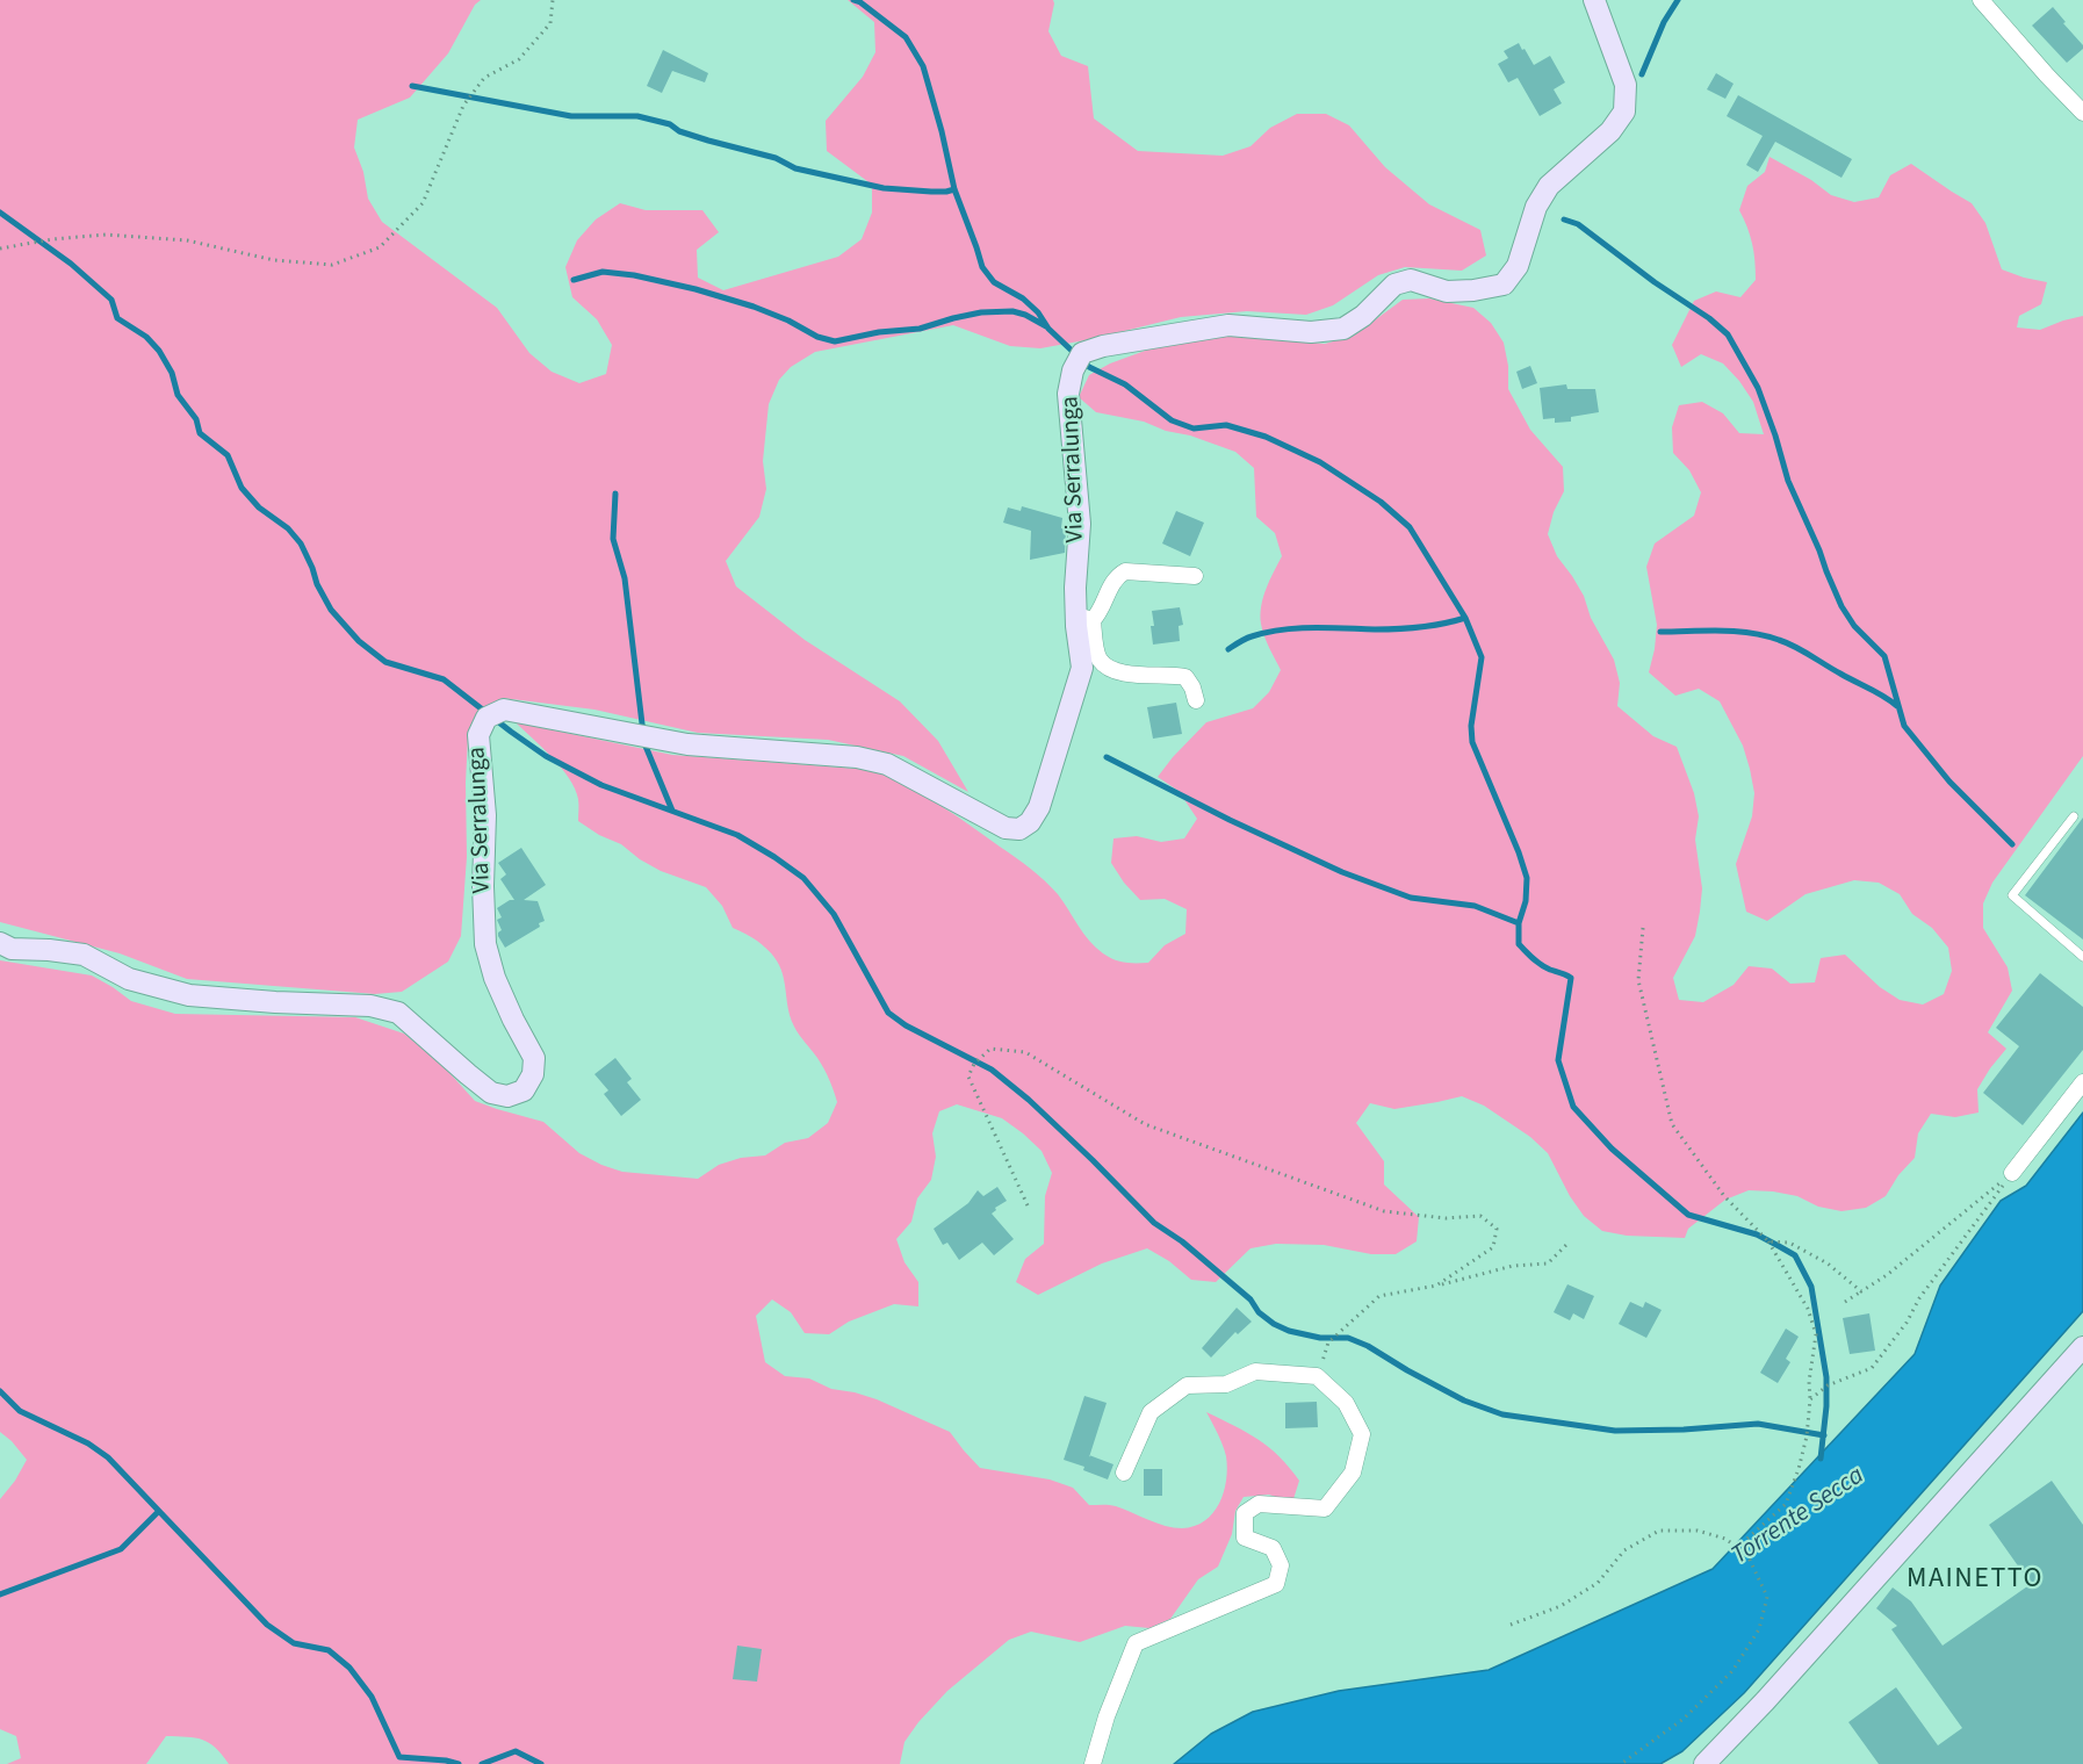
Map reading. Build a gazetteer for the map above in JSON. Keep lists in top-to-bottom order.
{
  "streets": {
    "street": ["Via Serralunga"]
  },
  "districts": ["MAINETTO"],
  "water": ["Torrente Secca"]
}
